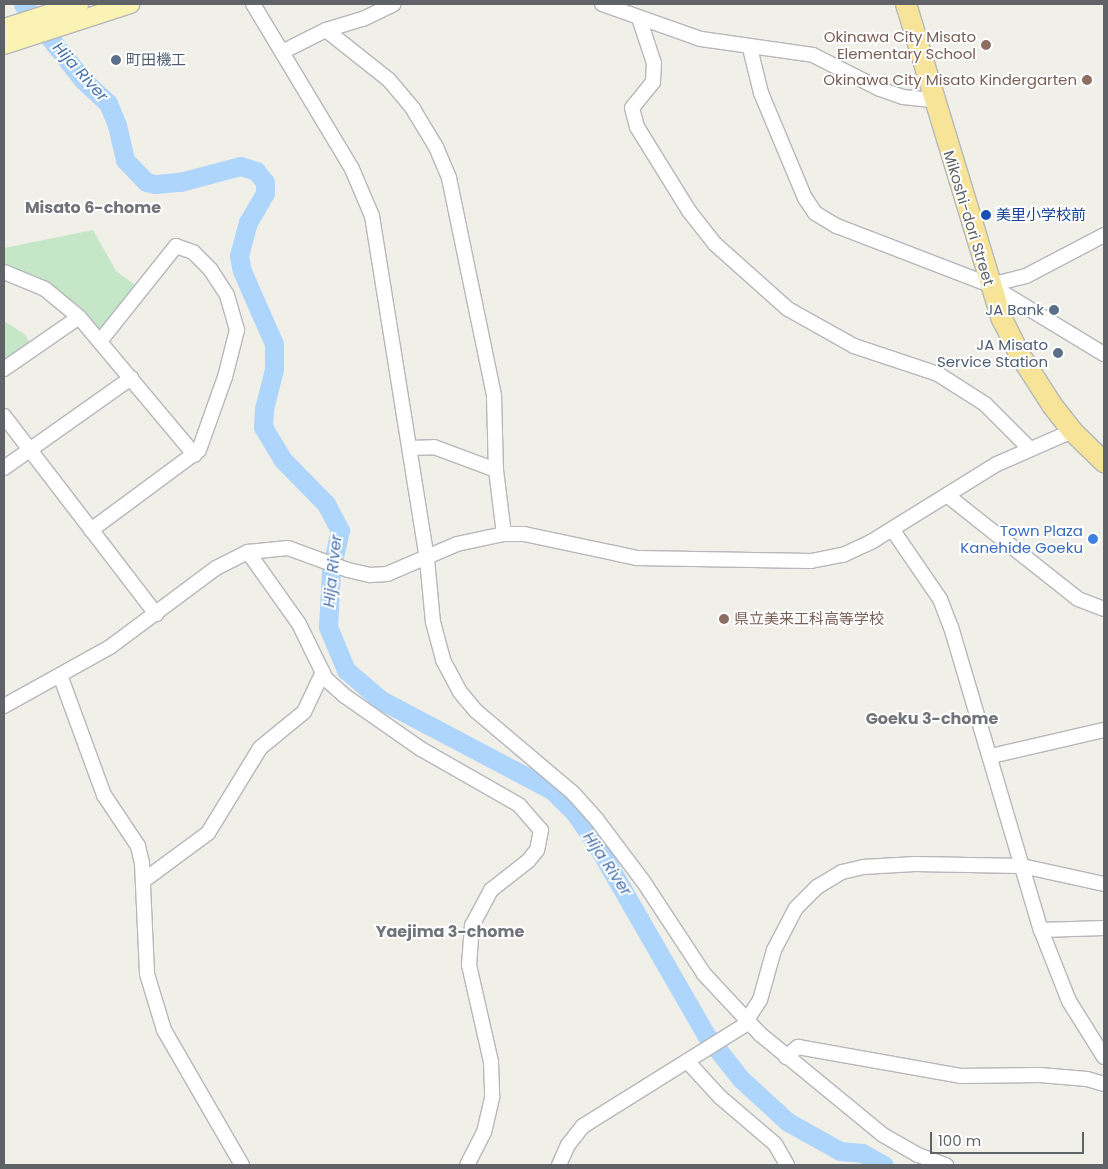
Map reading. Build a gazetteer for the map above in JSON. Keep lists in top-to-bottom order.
{
  "streets": {
    "highway": ["Mikoshi-dori Street"]
  },
  "districts": ["Misato 6-chome", "Goeku 3-chome", "Yaejima 3-chome"],
  "water": ["Hija River"],
  "places": [
    "Okinawa City Misato Elementary School",
    "町田機工",
    "Okinawa City Misato Kindergarten",
    "美里小学校前",
    "JA Bank",
    "JA Misato Service Station",
    "Town Plaza Kanehide Goeku",
    "県立美来工科高等学校"
  ],
  "scale_bar": "100 m"
}
